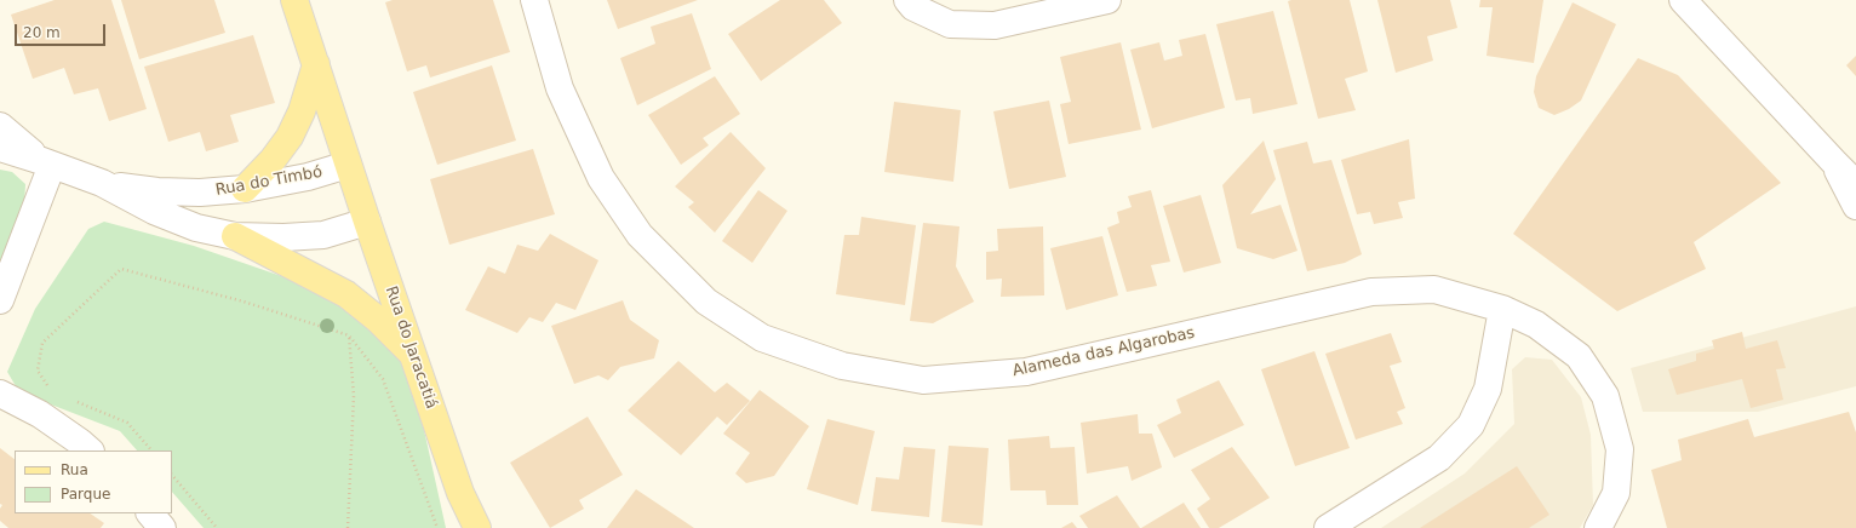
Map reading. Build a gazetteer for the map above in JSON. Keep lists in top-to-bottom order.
{
  "streets": {
    "main road": ["Rua do Jaracatiá"],
    "street": ["Rua do Timbó", "Alameda das Algarobas"]
  },
  "crossings": [
    ["Rua do Timbó", "Rua do Jaracatiá"]
  ],
  "legend": ["Rua", "Parque"],
  "scale_bar": "20 m"
}
